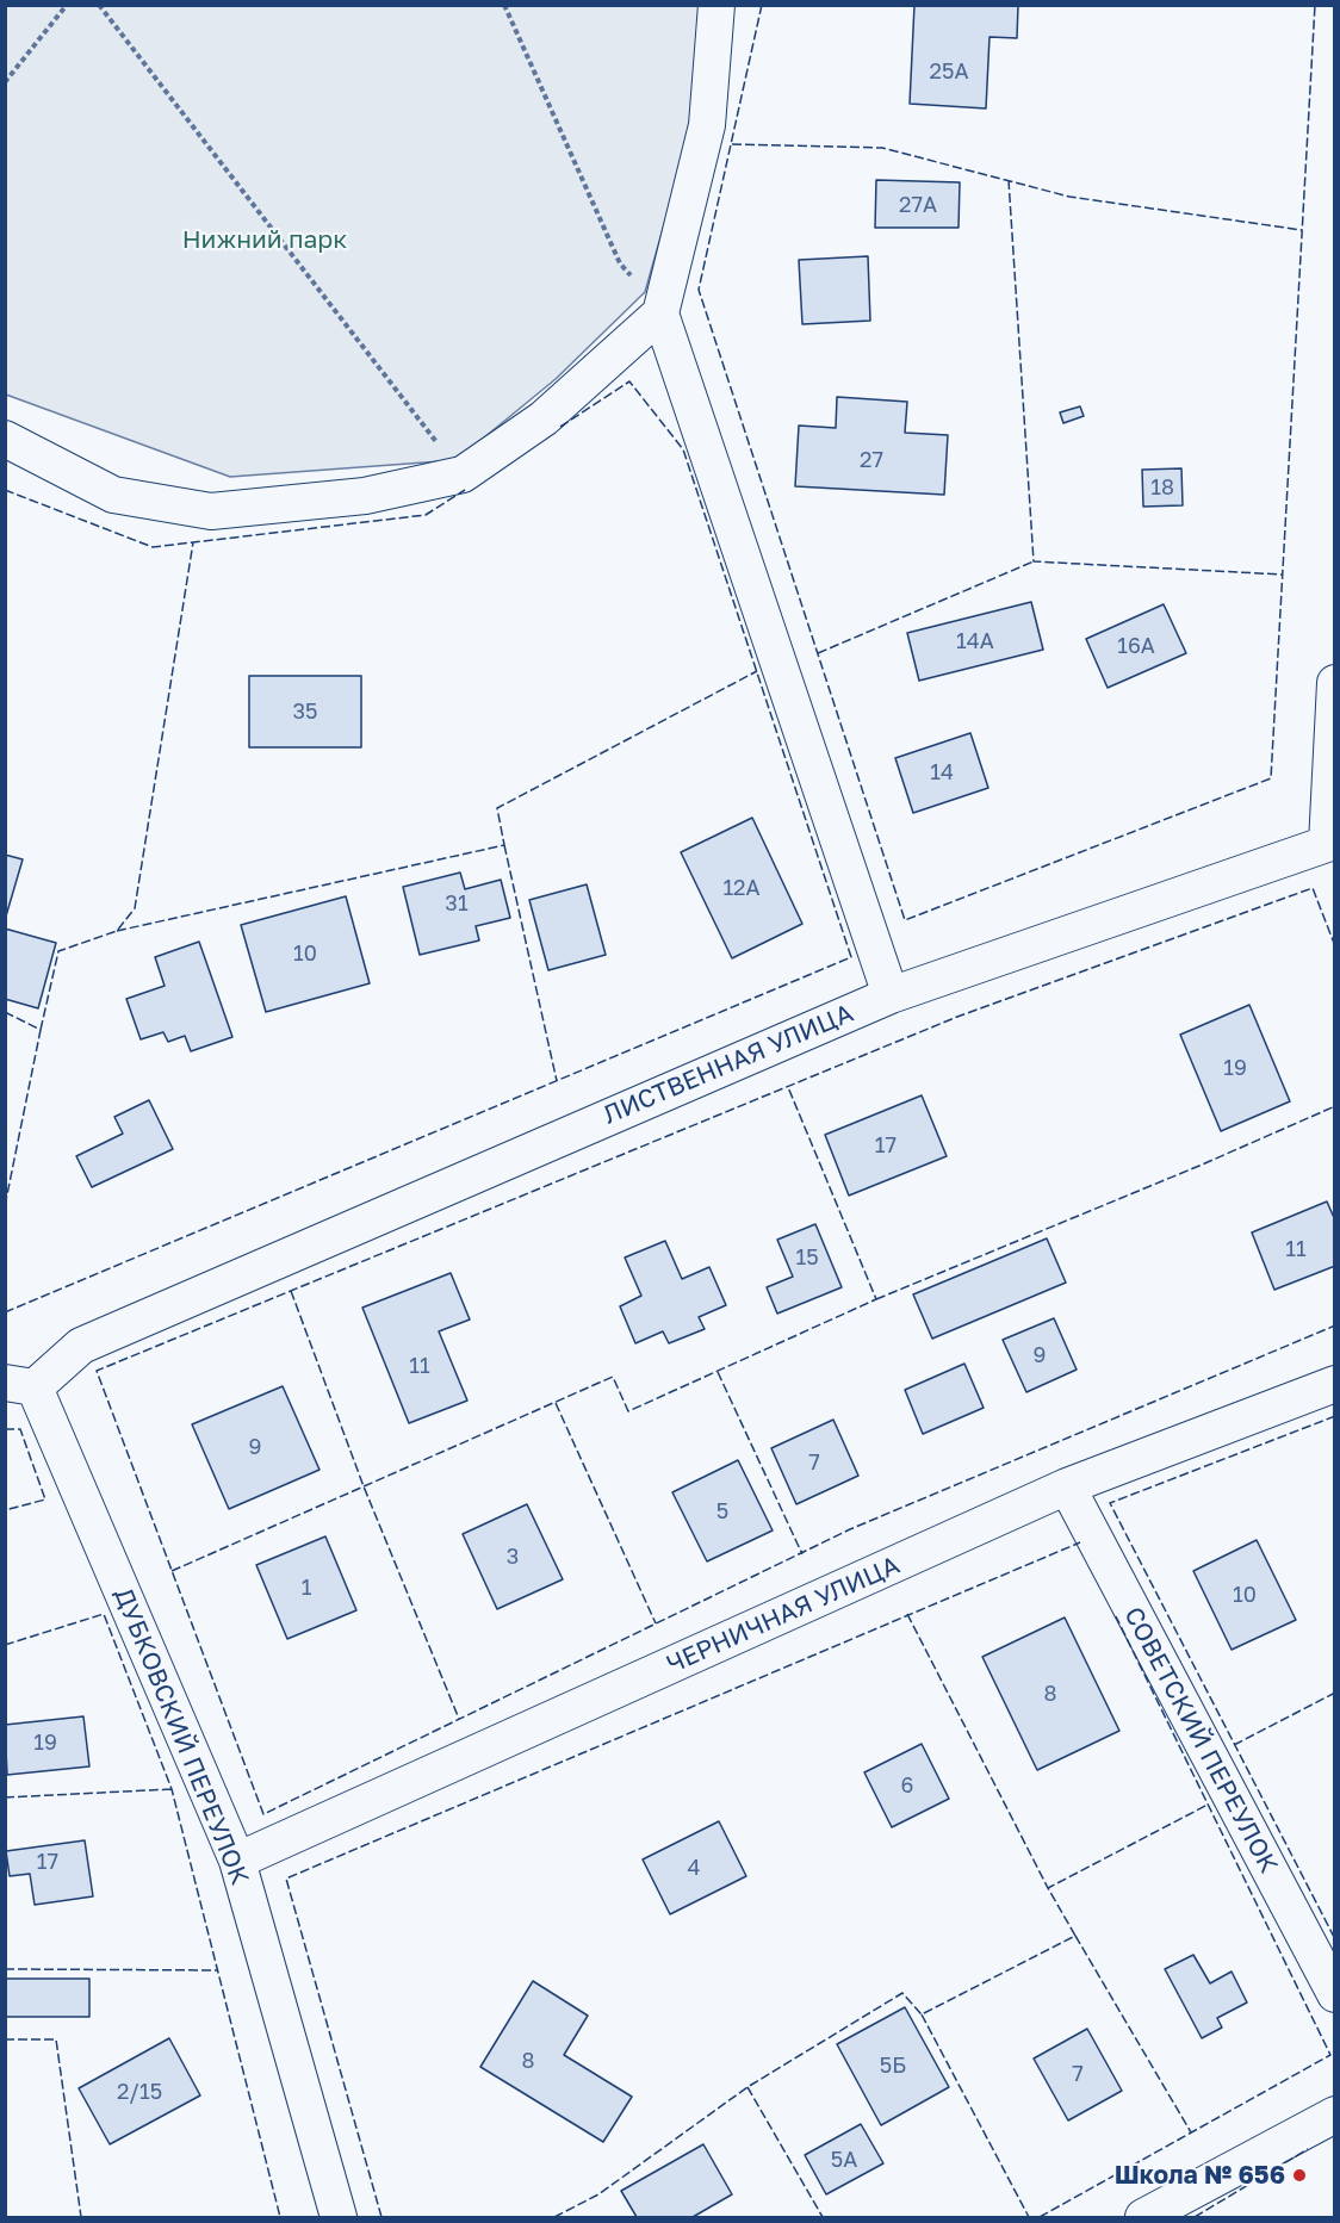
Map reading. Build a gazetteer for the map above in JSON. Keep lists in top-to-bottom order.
{
  "streets": {
    "street": [
      "ЛИСТВЕННАЯ УЛИЦА",
      "ЧЕРНИЧНАЯ УЛИЦА",
      "ДУБКОВСКИЙ ПЕРЕУЛОК",
      "СОВЕТСКИЙ ПЕРЕУЛОК"
    ]
  },
  "crossings": [
    ["ЛИСТВЕННАЯ УЛИЦА", "ДУБКОВСКИЙ ПЕРЕУЛОК"],
    ["ЧЕРНИЧНАЯ УЛИЦА", "ДУБКОВСКИЙ ПЕРЕУЛОК"],
    ["ЧЕРНИЧНАЯ УЛИЦА", "СОВЕТСКИЙ ПЕРЕУЛОК"]
  ],
  "parks": ["Нижний парк"],
  "places": ["Школа № 656"],
  "house_numbers": [
    "25А",
    "27А",
    "27",
    "18",
    "14А",
    "16А",
    "35",
    "14",
    "12А",
    "31",
    "10",
    "19",
    "17",
    "11",
    "15",
    "9",
    "11",
    "9",
    "7",
    "5",
    "3",
    "1",
    "10",
    "8",
    "19",
    "6",
    "17",
    "4",
    "8",
    "5Б",
    "7",
    "2/15",
    "5А"
  ]
}
